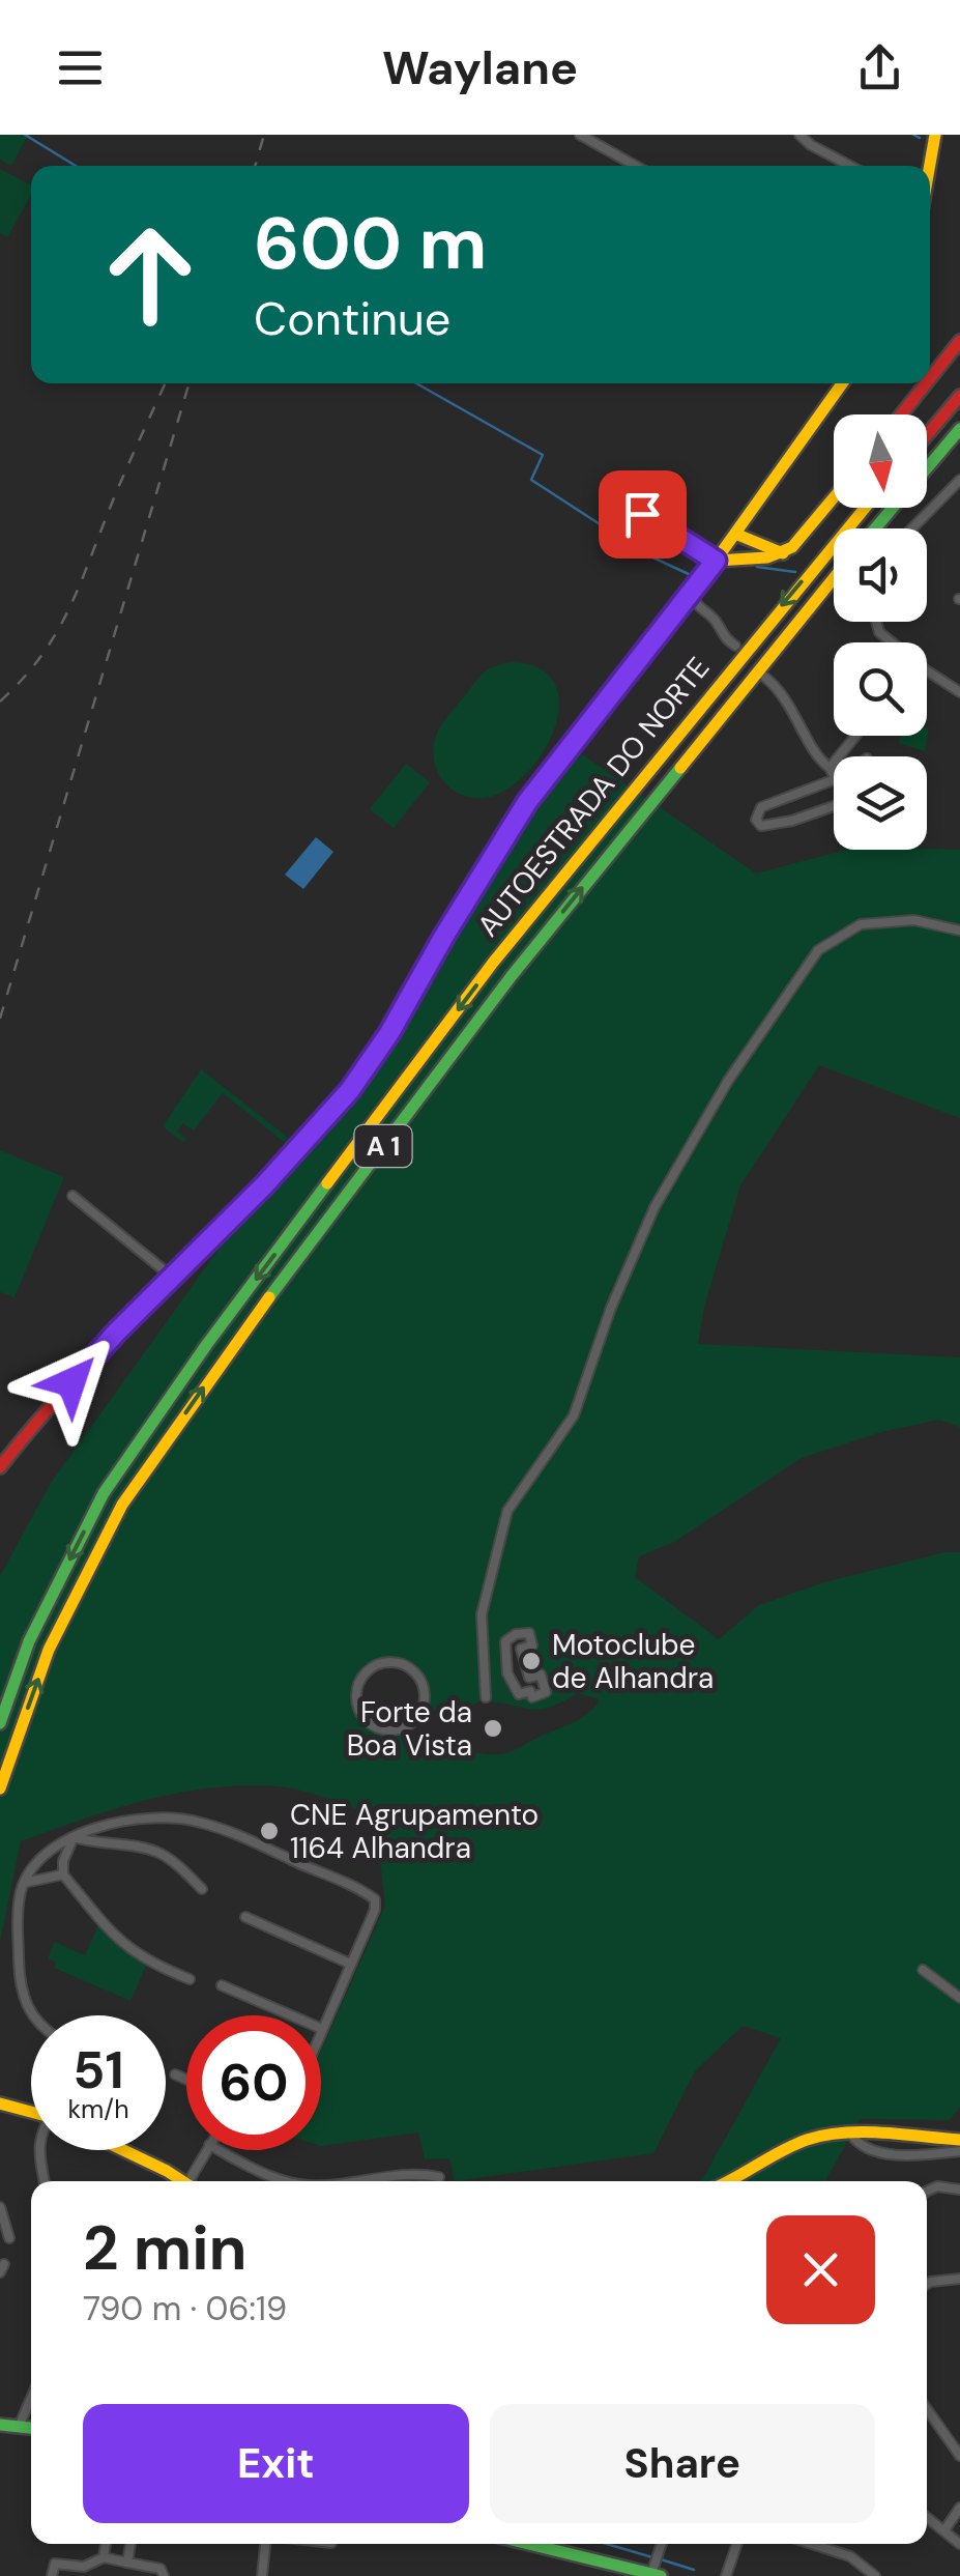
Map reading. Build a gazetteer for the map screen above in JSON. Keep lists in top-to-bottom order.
{
  "streets": {
    "main road": ["AUTOESTRADA DO NORTE", "A 1"]
  },
  "places": ["Motoclube de Alhandra", "Forte da Boa Vista", "CNE Agrupamento 1164 Alhandra"],
  "north": "bottom",
  "page": {
    "header": "Waylane",
    "turn": ["600 m", "Continue"],
    "speed": "51 km/h",
    "limit": "60",
    "heading": ["2 min", "790 m · 06:19"],
    "buttons": ["Exit", "Share"]
  }
}
